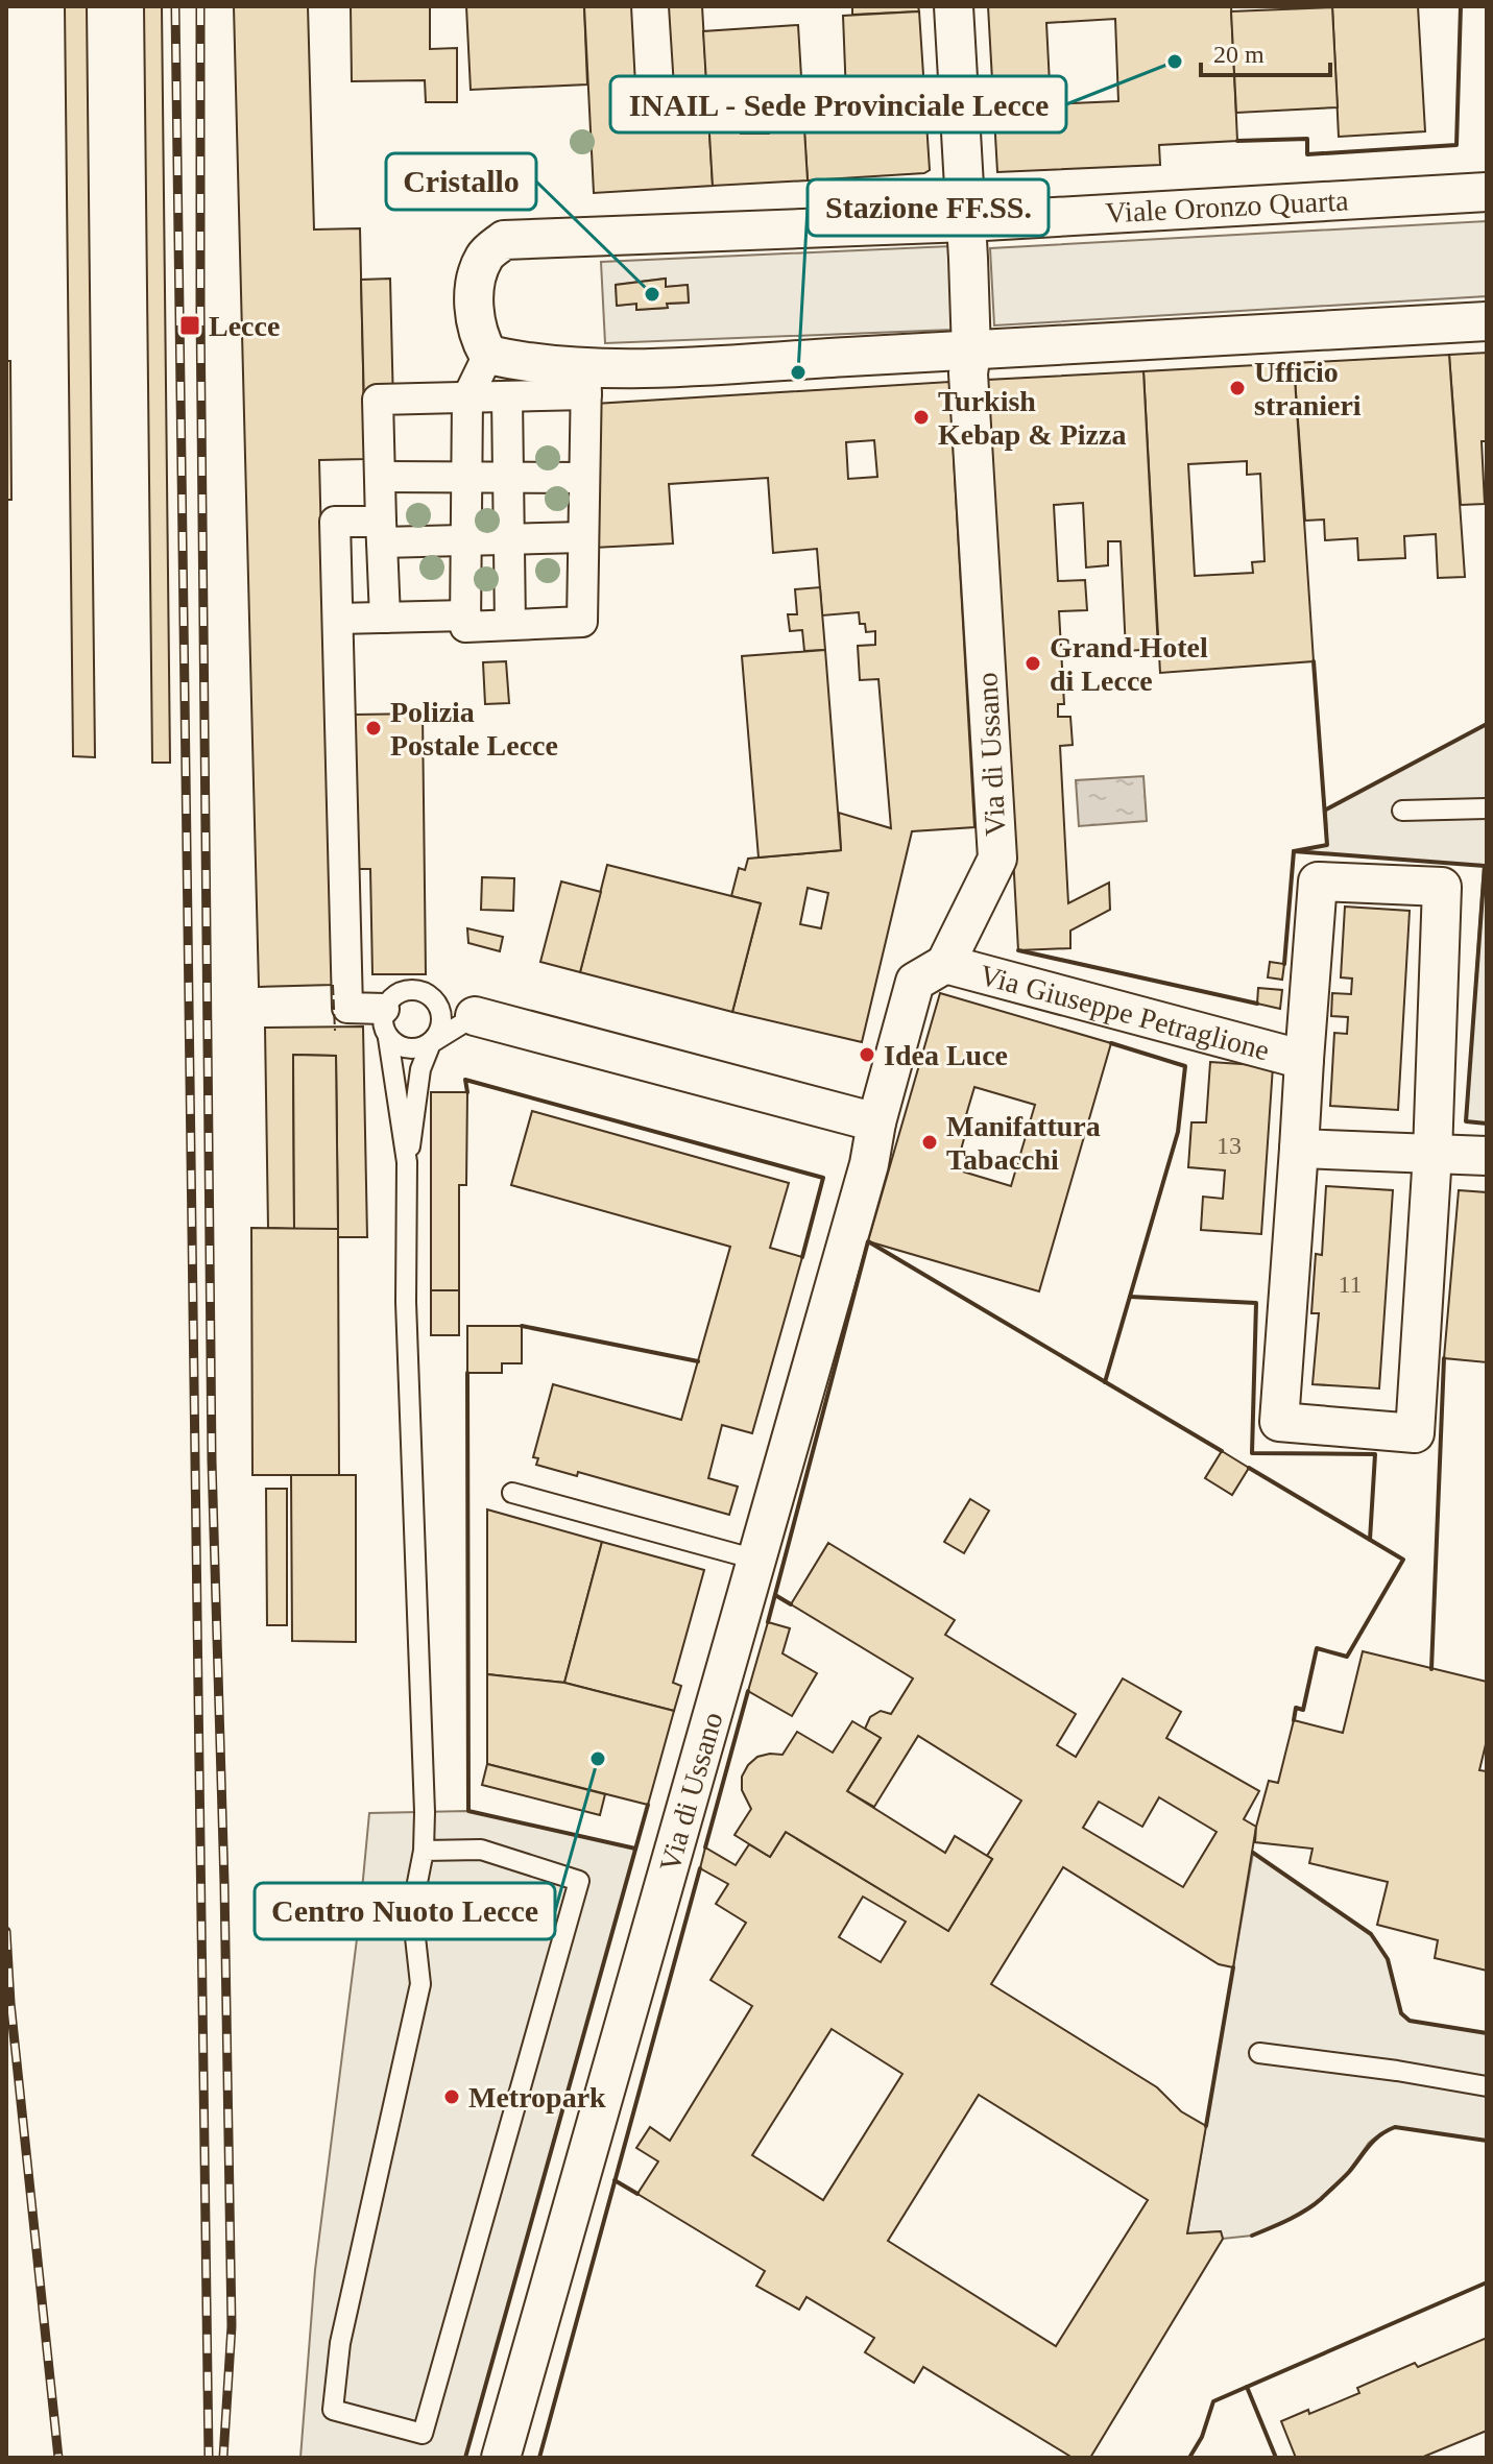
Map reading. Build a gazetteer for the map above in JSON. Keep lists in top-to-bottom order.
{
  "streets": {
    "street": ["Viale Oronzo Quarta", "Via di Ussano", "Via Giuseppe Petraglione"]
  },
  "crossings": [
    ["Via di Ussano", "Via Giuseppe Petraglione"]
  ],
  "places": {
    "other": [
      "INAIL - Sede Provinciale Lecce",
      "Cristallo",
      "Stazione FF.SS.",
      "Ufficio stranieri",
      "Turkish Kebap & Pizza",
      "Grand Hotel di Lecce",
      "Polizia Postale Lecce",
      "Idea Luce",
      "Manifattura Tabacchi",
      "Centro Nuoto Lecce",
      "Metropark"
    ],
    "transit": ["Lecce"]
  },
  "house_numbers": ["13", "11"],
  "scale_bar": "20 m"
}
